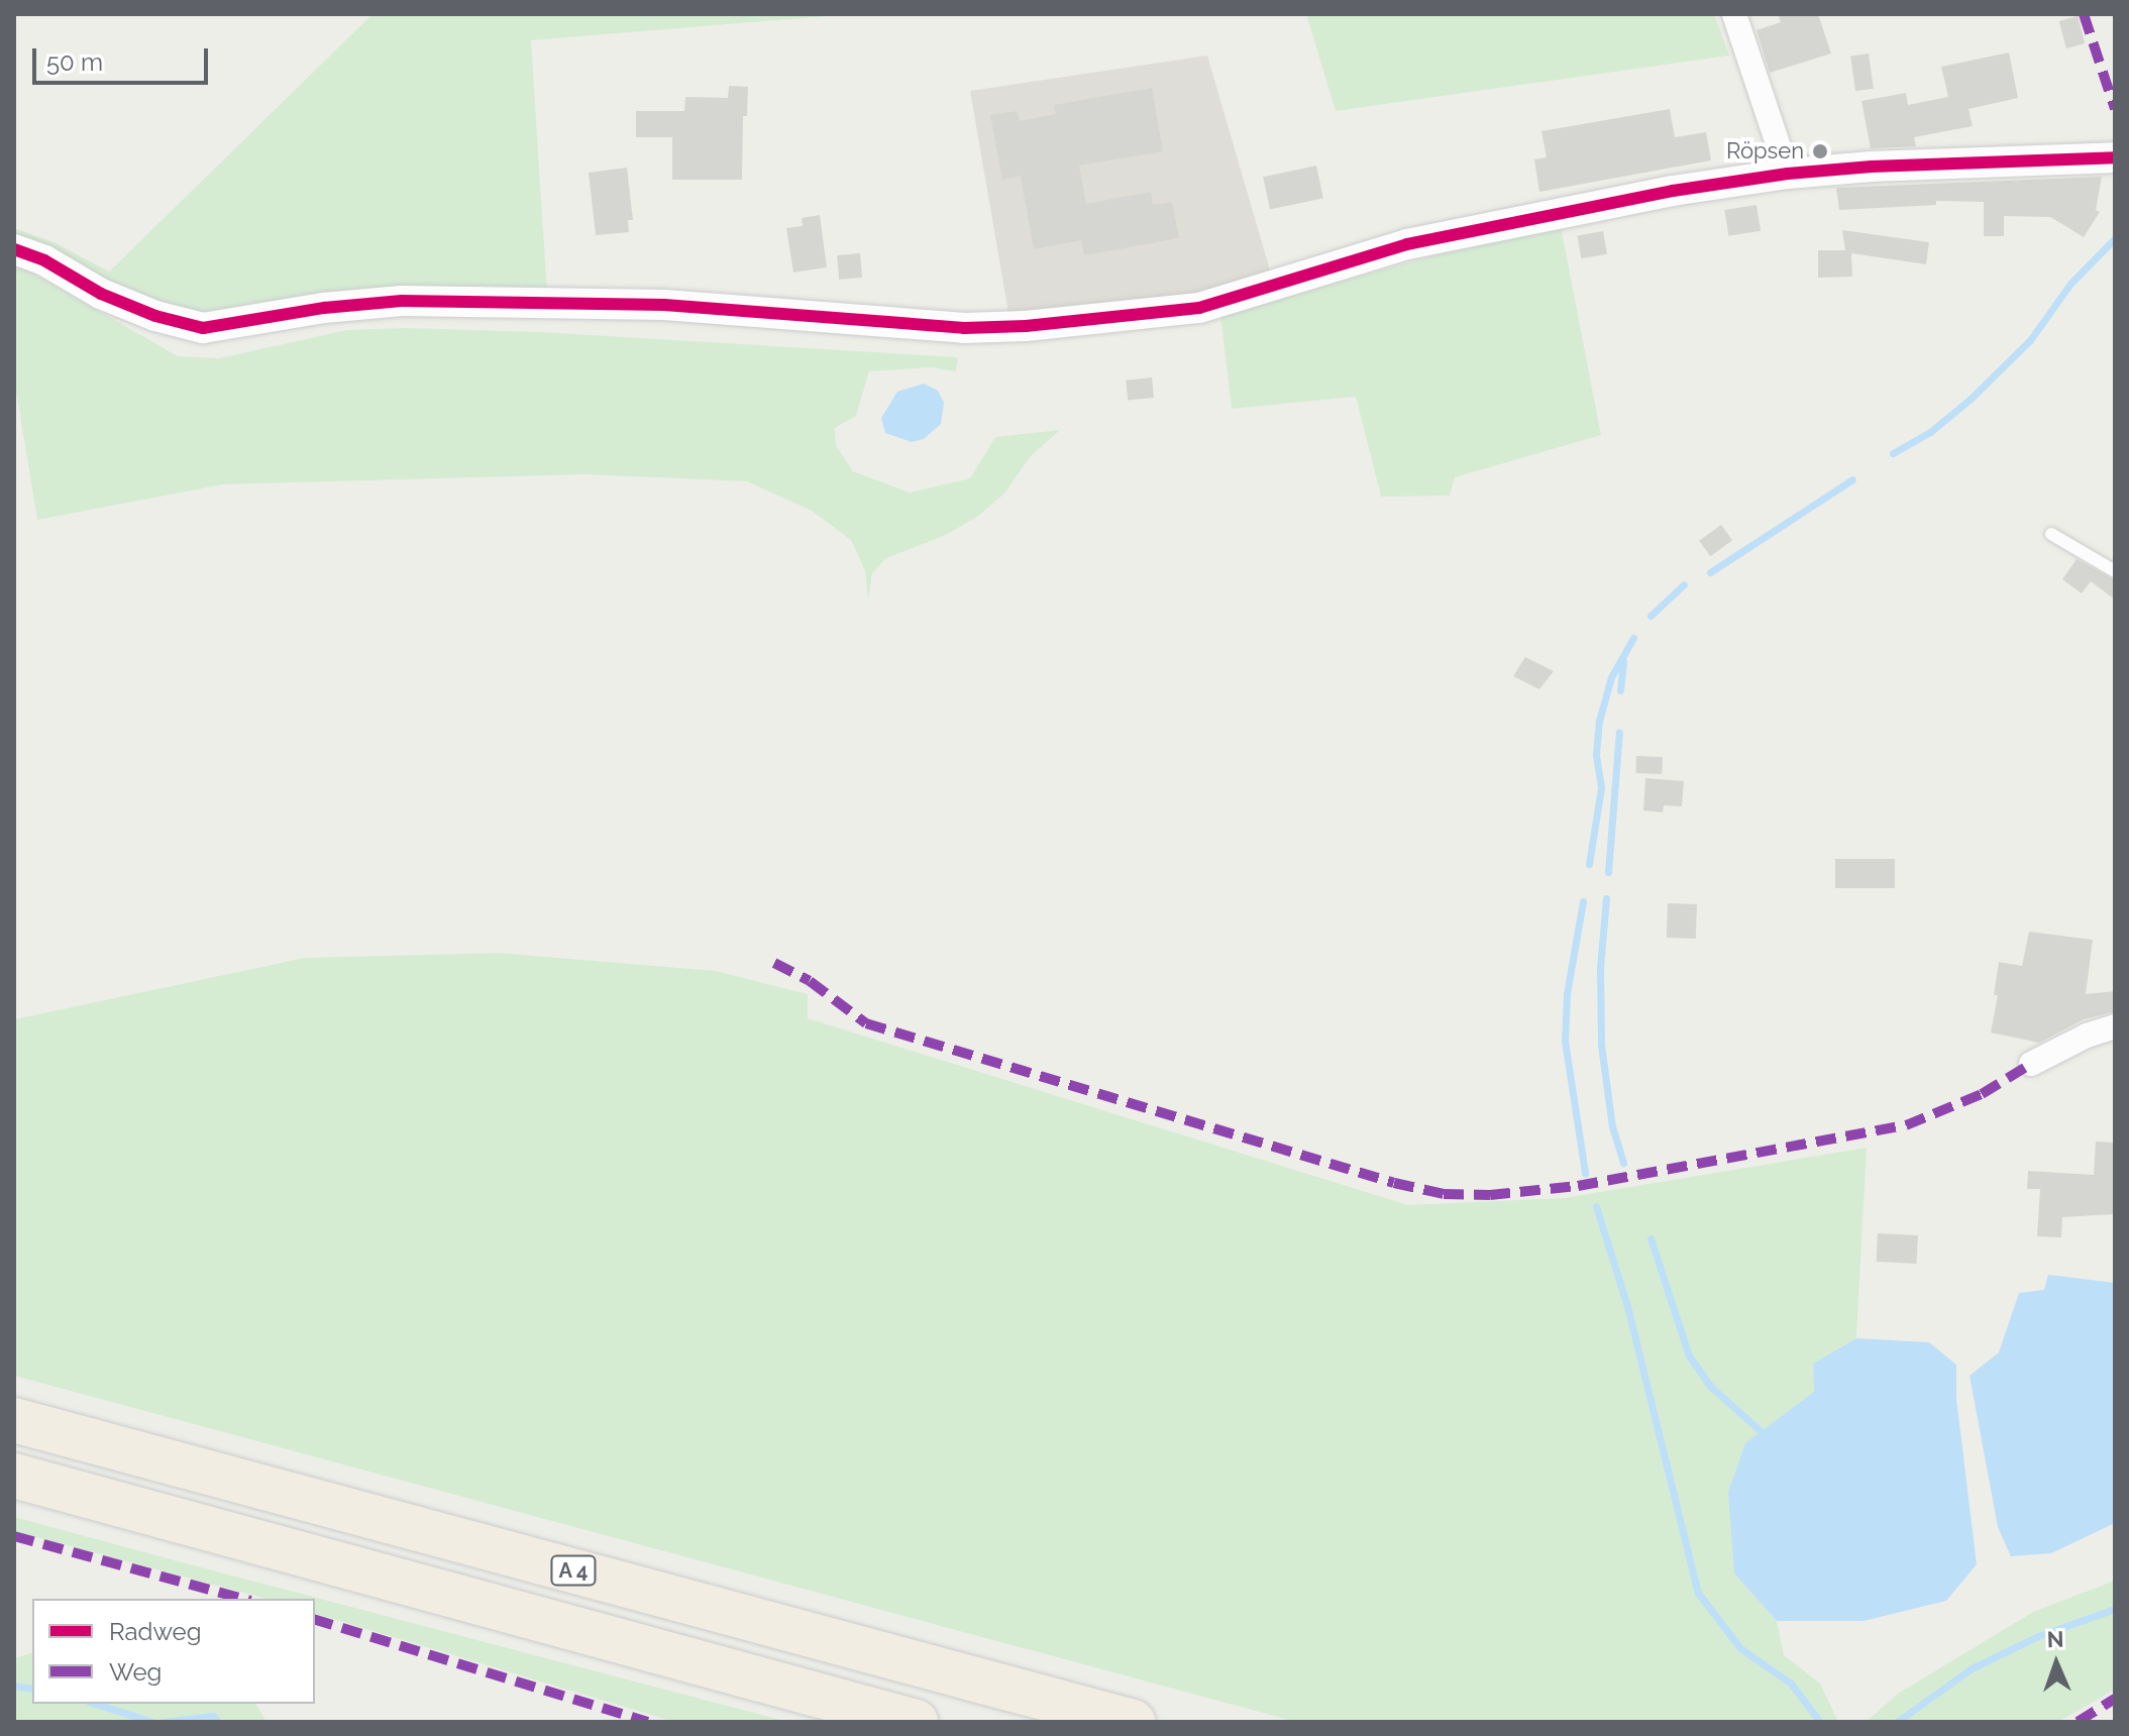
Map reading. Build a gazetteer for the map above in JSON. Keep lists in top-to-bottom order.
{
  "streets": {
    "highway": ["A 4"]
  },
  "places": ["Röpsen"],
  "legend": ["Radweg", "Weg"],
  "scale_bar": "50 m",
  "north": "top"
}
